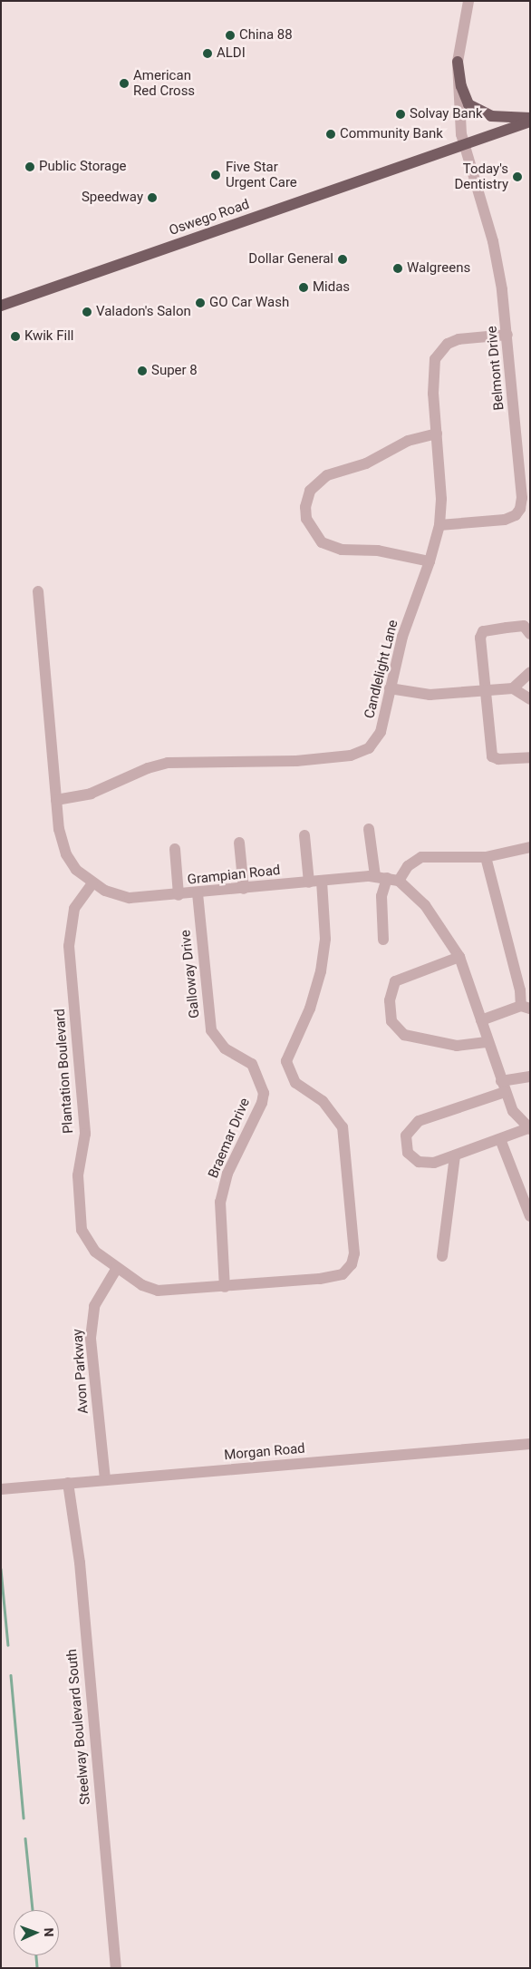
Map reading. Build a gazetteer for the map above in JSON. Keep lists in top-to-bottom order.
{
  "streets": {
    "main road": ["Oswego Road"],
    "street": [
      "Belmont Drive",
      "Candlelight Lane",
      "Grampian Road",
      "Galloway Drive",
      "Plantation Boulevard",
      "Braemar Drive",
      "Avon Parkway",
      "Morgan Road",
      "Steelway Boulevard South"
    ]
  },
  "crossings": [
    ["Oswego Road", "Belmont Drive"],
    ["Belmont Drive", "Candlelight Lane"],
    ["Candlelight Lane", "Grampian Road"],
    ["Grampian Road", "Galloway Drive"],
    ["Grampian Road", "Plantation Boulevard"],
    ["Galloway Drive", "Braemar Drive"],
    ["Plantation Boulevard", "Braemar Drive"],
    ["Plantation Boulevard", "Avon Parkway"],
    ["Avon Parkway", "Morgan Road"],
    ["Morgan Road", "Steelway Boulevard South"]
  ],
  "places": [
    "China 88",
    "ALDI",
    "American Red Cross",
    "Solvay Bank",
    "Community Bank",
    "Public Storage",
    "Five Star Urgent Care",
    "Today's Dentistry",
    "Speedway",
    "Dollar General",
    "Walgreens",
    "Midas",
    "GO Car Wash",
    "Valadon's Salon",
    "Kwik Fill",
    "Super 8"
  ],
  "north": "right"
}
